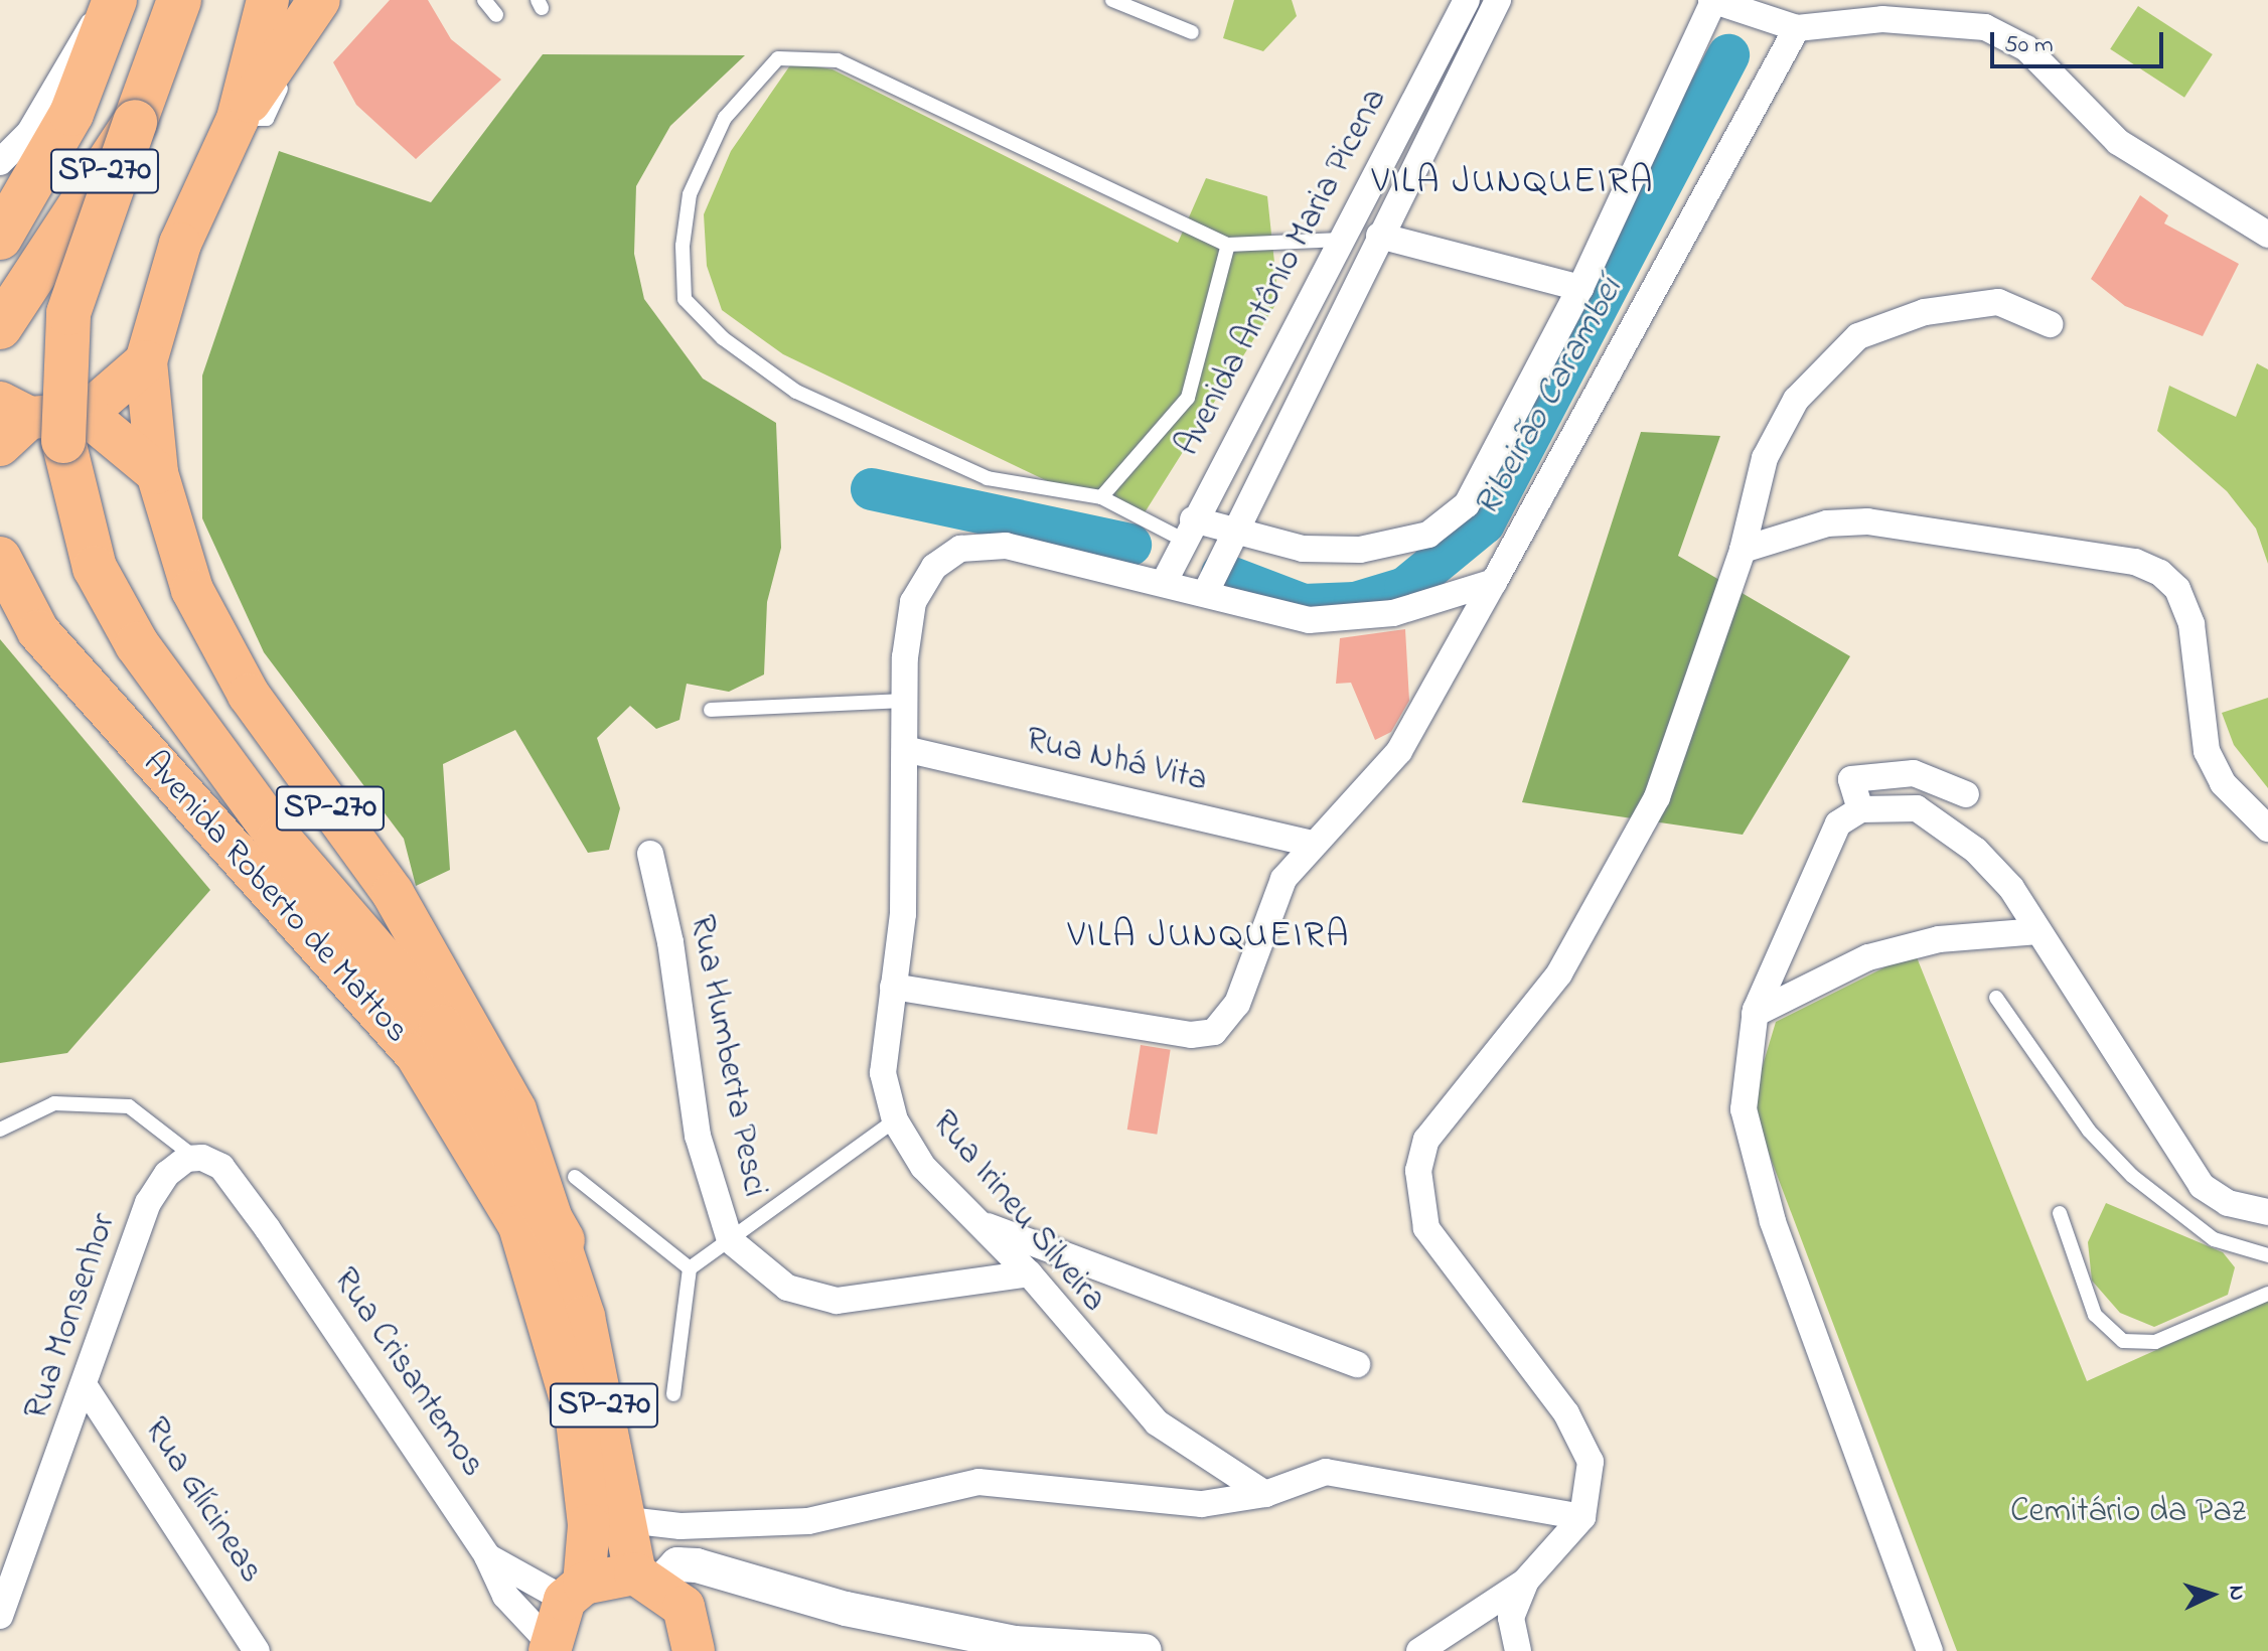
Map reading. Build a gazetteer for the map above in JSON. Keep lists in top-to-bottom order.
{
  "streets": {
    "highway": ["SP-270"],
    "main road": ["Avenida Roberto de Mattos"],
    "street": [
      "Avenida Antônio Maria Picena",
      "Rua Nhá Vita",
      "Rua Humberta Pesci",
      "Rua Irineu Silveira",
      "Rua Monsenhor",
      "Rua Crisantemos",
      "Rua Glícineas"
    ]
  },
  "crossings": [
    ["SP-270", "Avenida Roberto de Mattos"],
    ["Avenida Antônio Maria Picena", "Rua Irineu Silveira"],
    ["Rua Nhá Vita", "Rua Irineu Silveira"],
    ["Avenida Roberto de Mattos", "Rua Crisantemos"],
    ["Rua Humberta Pesci", "Rua Irineu Silveira"],
    ["Rua Monsenhor", "Rua Crisantemos"],
    ["Rua Monsenhor", "Rua Glícineas"]
  ],
  "districts": ["VILA JUNQUEIRA", "VILA JUNQUEIRA"],
  "water": ["Ribeirão Carambeí"],
  "parks": ["Cemitário da Paz"],
  "scale_bar": "50 m",
  "north": "right"
}
